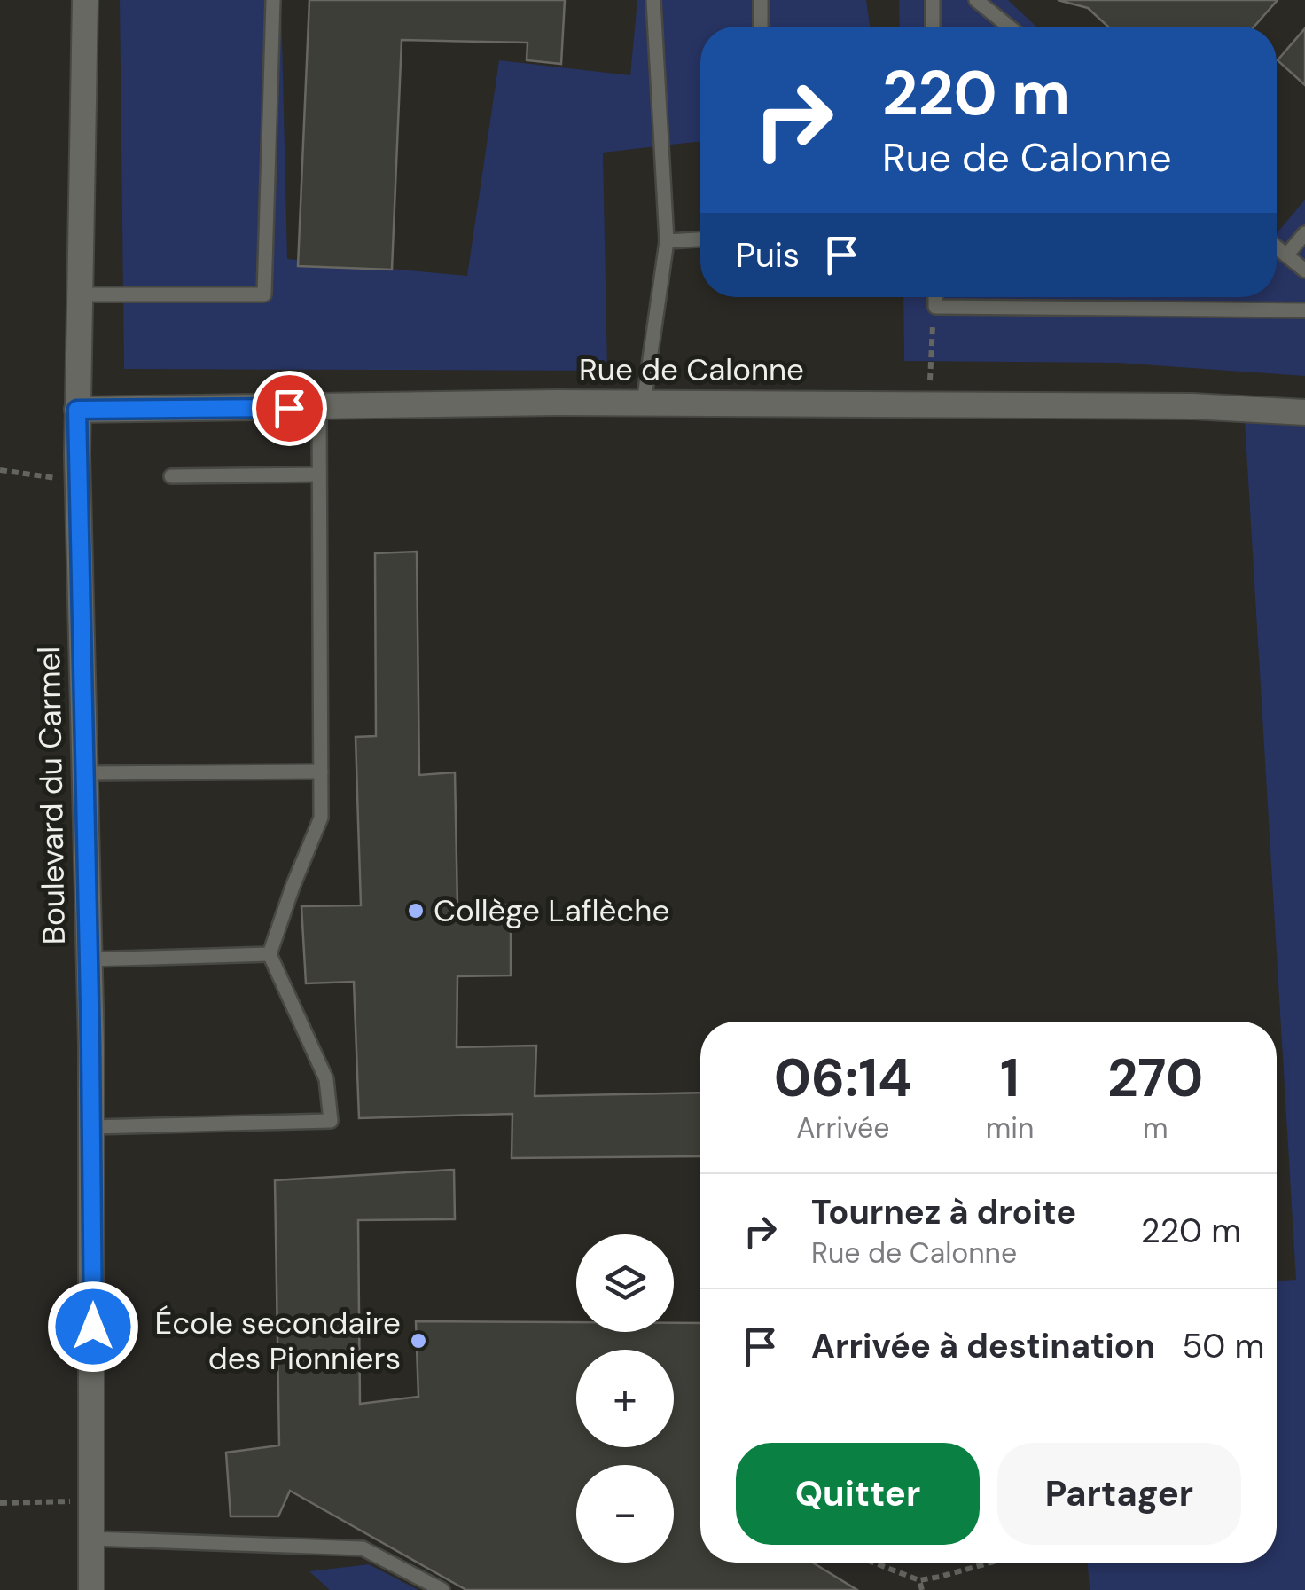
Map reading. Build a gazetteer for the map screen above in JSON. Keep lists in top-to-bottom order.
{
  "streets": {
    "street": ["Rue de Calonne", "Boulevard du Carmel"]
  },
  "crossings": [
    ["Rue de Calonne", "Boulevard du Carmel"]
  ],
  "places": ["Collège Laflèche", "École secondaire des Pionniers"],
  "page": {
    "turn": ["220 m", "Rue de Calonne"],
    "then": "Puis",
    "eta": [
      "06:14",
      "Arrivée",
      "1",
      "min",
      "270",
      "m"
    ],
    "list": [
      {
        "name": "Tournez à droite",
        "note": "Rue de Calonne",
        "value": "220 m"
      },
      {
        "name": "Arrivée à destination",
        "value": "50 m"
      }
    ],
    "map_buttons": ["+", "−"],
    "buttons": ["Quitter", "Partager"]
  }
}
